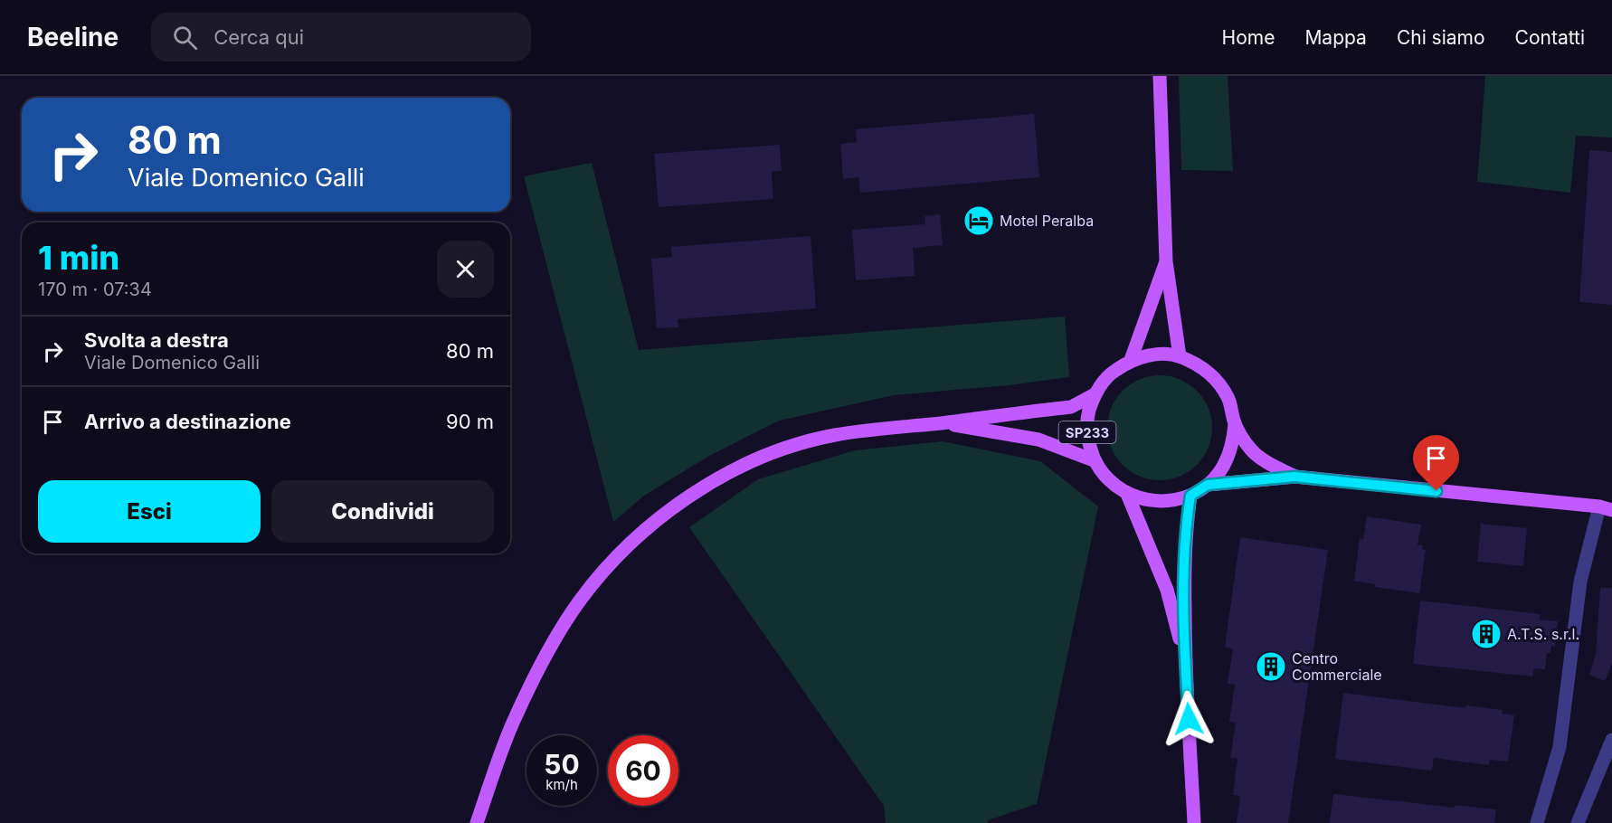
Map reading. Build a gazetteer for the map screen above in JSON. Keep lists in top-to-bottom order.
{
  "streets": {
    "main road": ["SP233"]
  },
  "places": {
    "hotel": ["Motel Peralba"],
    "building": ["A.T.S. s.r.l.", "Centro Commerciale"]
  },
  "page": {
    "header": "Beeline",
    "search": "Cerca qui",
    "nav": [
      "Home",
      "Mappa",
      "Chi siamo",
      "Contatti"
    ],
    "turn": ["80 m", "Viale Domenico Galli"],
    "heading": ["1 min", "170 m · 07:34"],
    "list": [
      {
        "name": "Svolta a destra",
        "note": "Viale Domenico Galli",
        "value": "80 m"
      },
      {
        "name": "Arrivo a destinazione",
        "value": "90 m"
      }
    ],
    "buttons": ["Esci", "Condividi"],
    "speed": "50 km/h",
    "limit": "60"
  }
}
